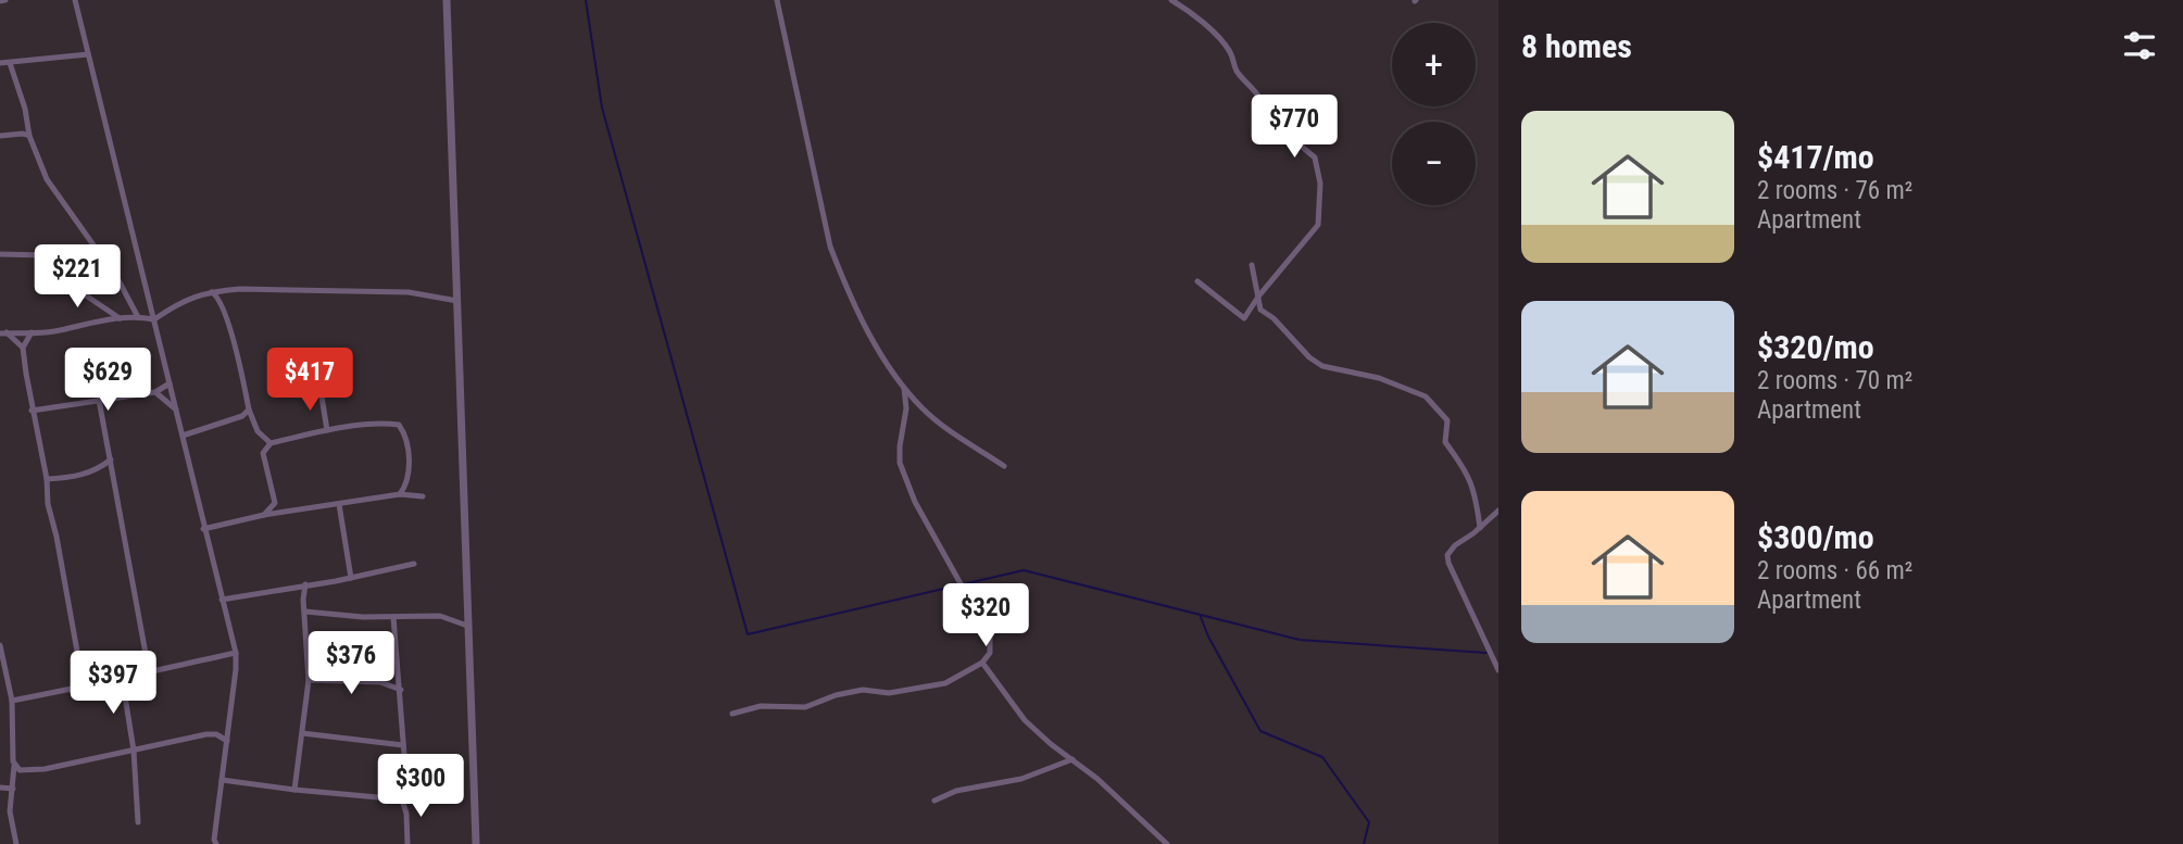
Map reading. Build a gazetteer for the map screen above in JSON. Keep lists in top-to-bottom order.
{
  "page": {
    "heading": "8 homes",
    "map_buttons": ["+", "−"],
    "list": [
      {
        "name": "$417/mo",
        "note": "2 rooms · 76 m² · Apartment"
      },
      {
        "name": "$320/mo",
        "note": "2 rooms · 70 m² · Apartment"
      },
      {
        "name": "$300/mo",
        "note": "2 rooms · 66 m² · Apartment"
      }
    ],
    "price": [
      "$770",
      "$221",
      "$629",
      "$417",
      "$320",
      "$376",
      "$397",
      "$300"
    ]
  }
}
